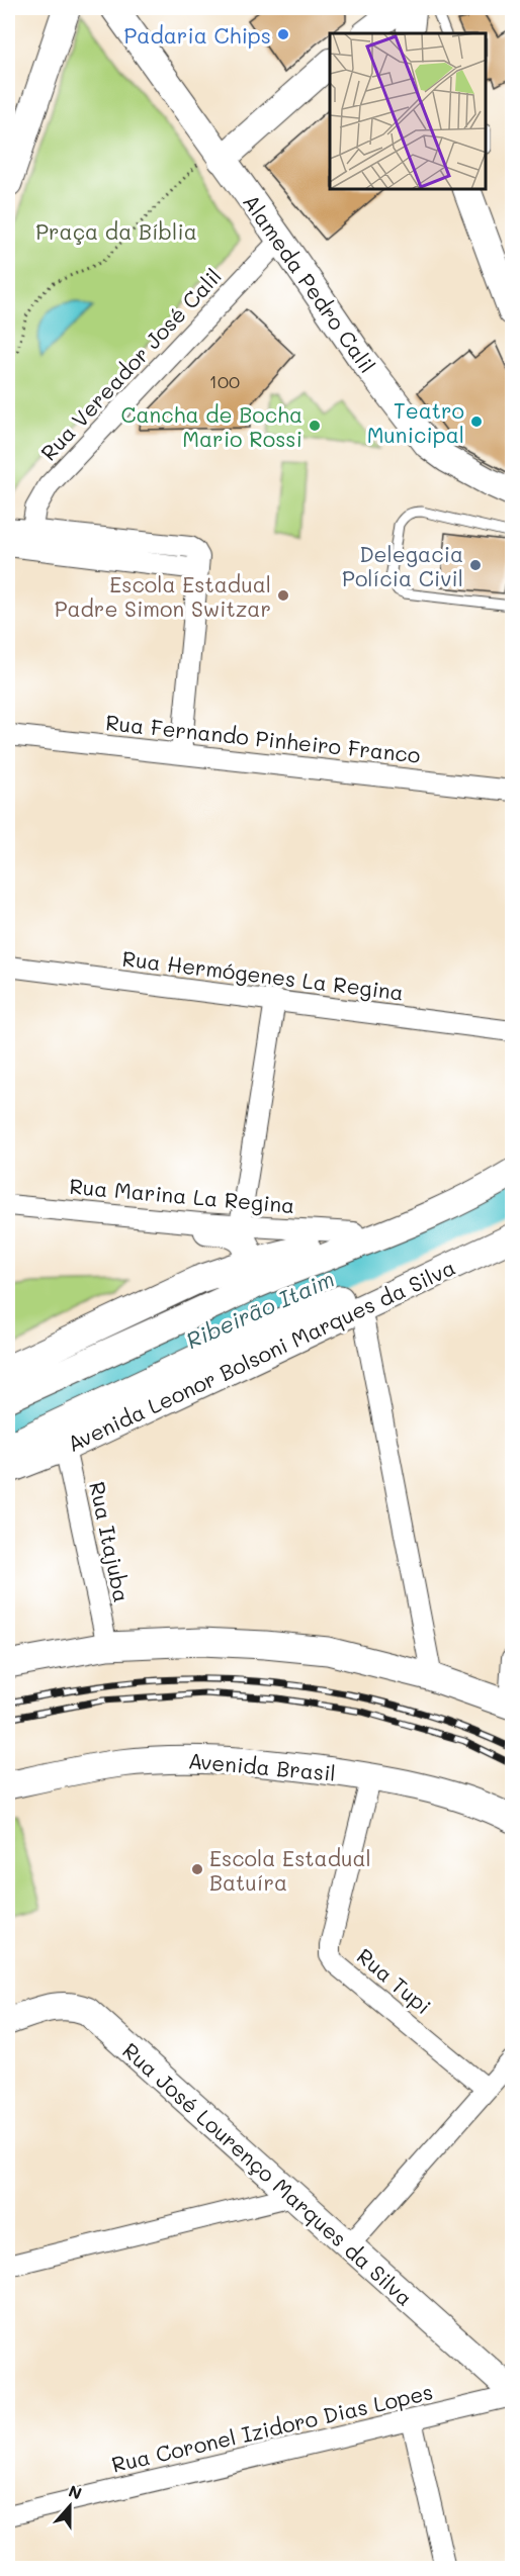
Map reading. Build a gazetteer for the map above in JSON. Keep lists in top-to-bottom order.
{
  "streets": {
    "main road": [
      "Alameda Pedro Calil",
      "Avenida Leonor Bolsoni Marques da Silva",
      "Avenida Brasil",
      "Rua José Lourenço Marques da Silva"
    ],
    "street": [
      "Rua Vereador José Calil",
      "Rua Fernando Pinheiro Franco",
      "Rua Hermógenes La Regina",
      "Rua Marina La Regina",
      "Rua Itajuba",
      "Rua Tupi",
      "Rua Coronel Izidoro Dias Lopes"
    ]
  },
  "crossings": [
    ["Alameda Pedro Calil", "Rua Vereador José Calil"],
    ["Avenida Leonor Bolsoni Marques da Silva", "Rua Itajuba"],
    ["Avenida Brasil", "Rua Tupi"]
  ],
  "water": ["Ribeirão Itaim"],
  "parks": ["Praça da Bíblia"],
  "places": [
    "Padaria Chips",
    "Teatro Municipal",
    "Cancha de Bocha Mario Rossi",
    "Delegacia Polícia Civil",
    "Escola Estadual Padre Simon Switzar",
    "Escola Estadual Batuíra"
  ],
  "house_numbers": ["100"],
  "north": "top"
}
